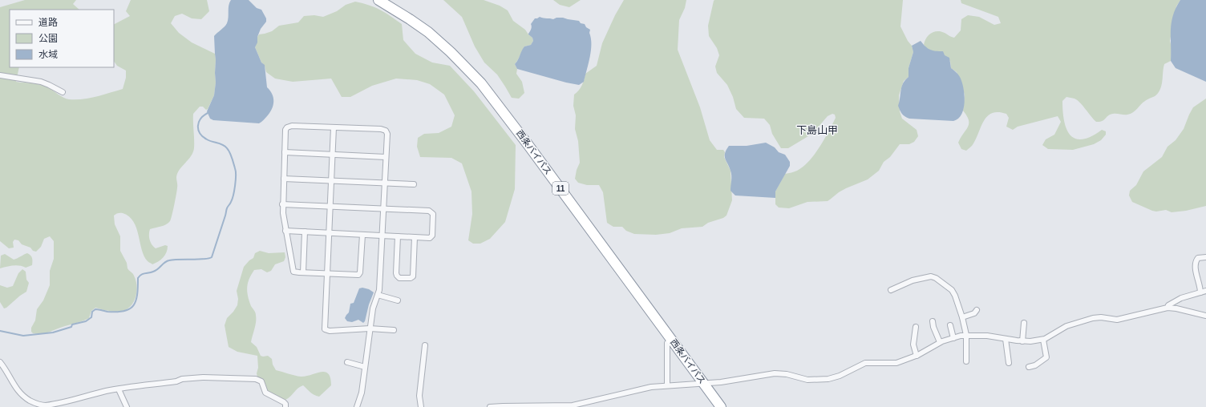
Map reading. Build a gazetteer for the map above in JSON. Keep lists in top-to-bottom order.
{
  "streets": {
    "highway": ["西条バイパス", "11"]
  },
  "districts": ["下島山甲"],
  "legend": ["道路", "公園", "水域"]
}
